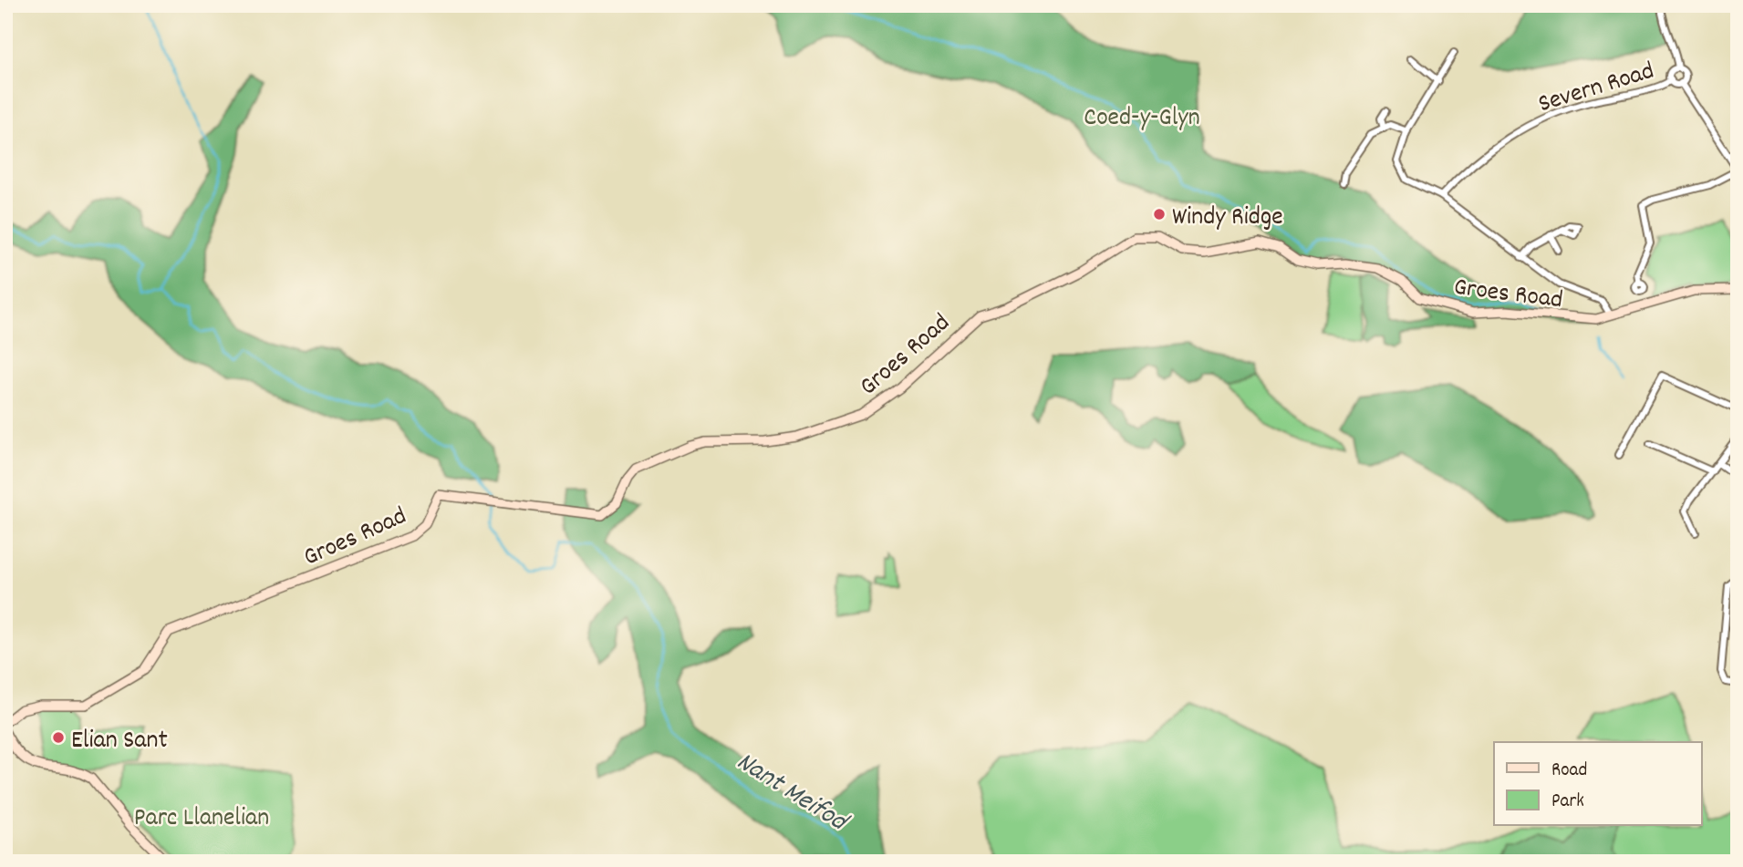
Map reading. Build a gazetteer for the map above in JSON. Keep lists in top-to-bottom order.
{
  "streets": {
    "street": ["Severn Road", "Groes Road"]
  },
  "water": ["Nant Meifod"],
  "parks": ["Coed-y-Glyn", "Parc Llanelian"],
  "places": ["Windy Ridge", "Elian Sant"],
  "legend": ["Road", "Park"]
}
